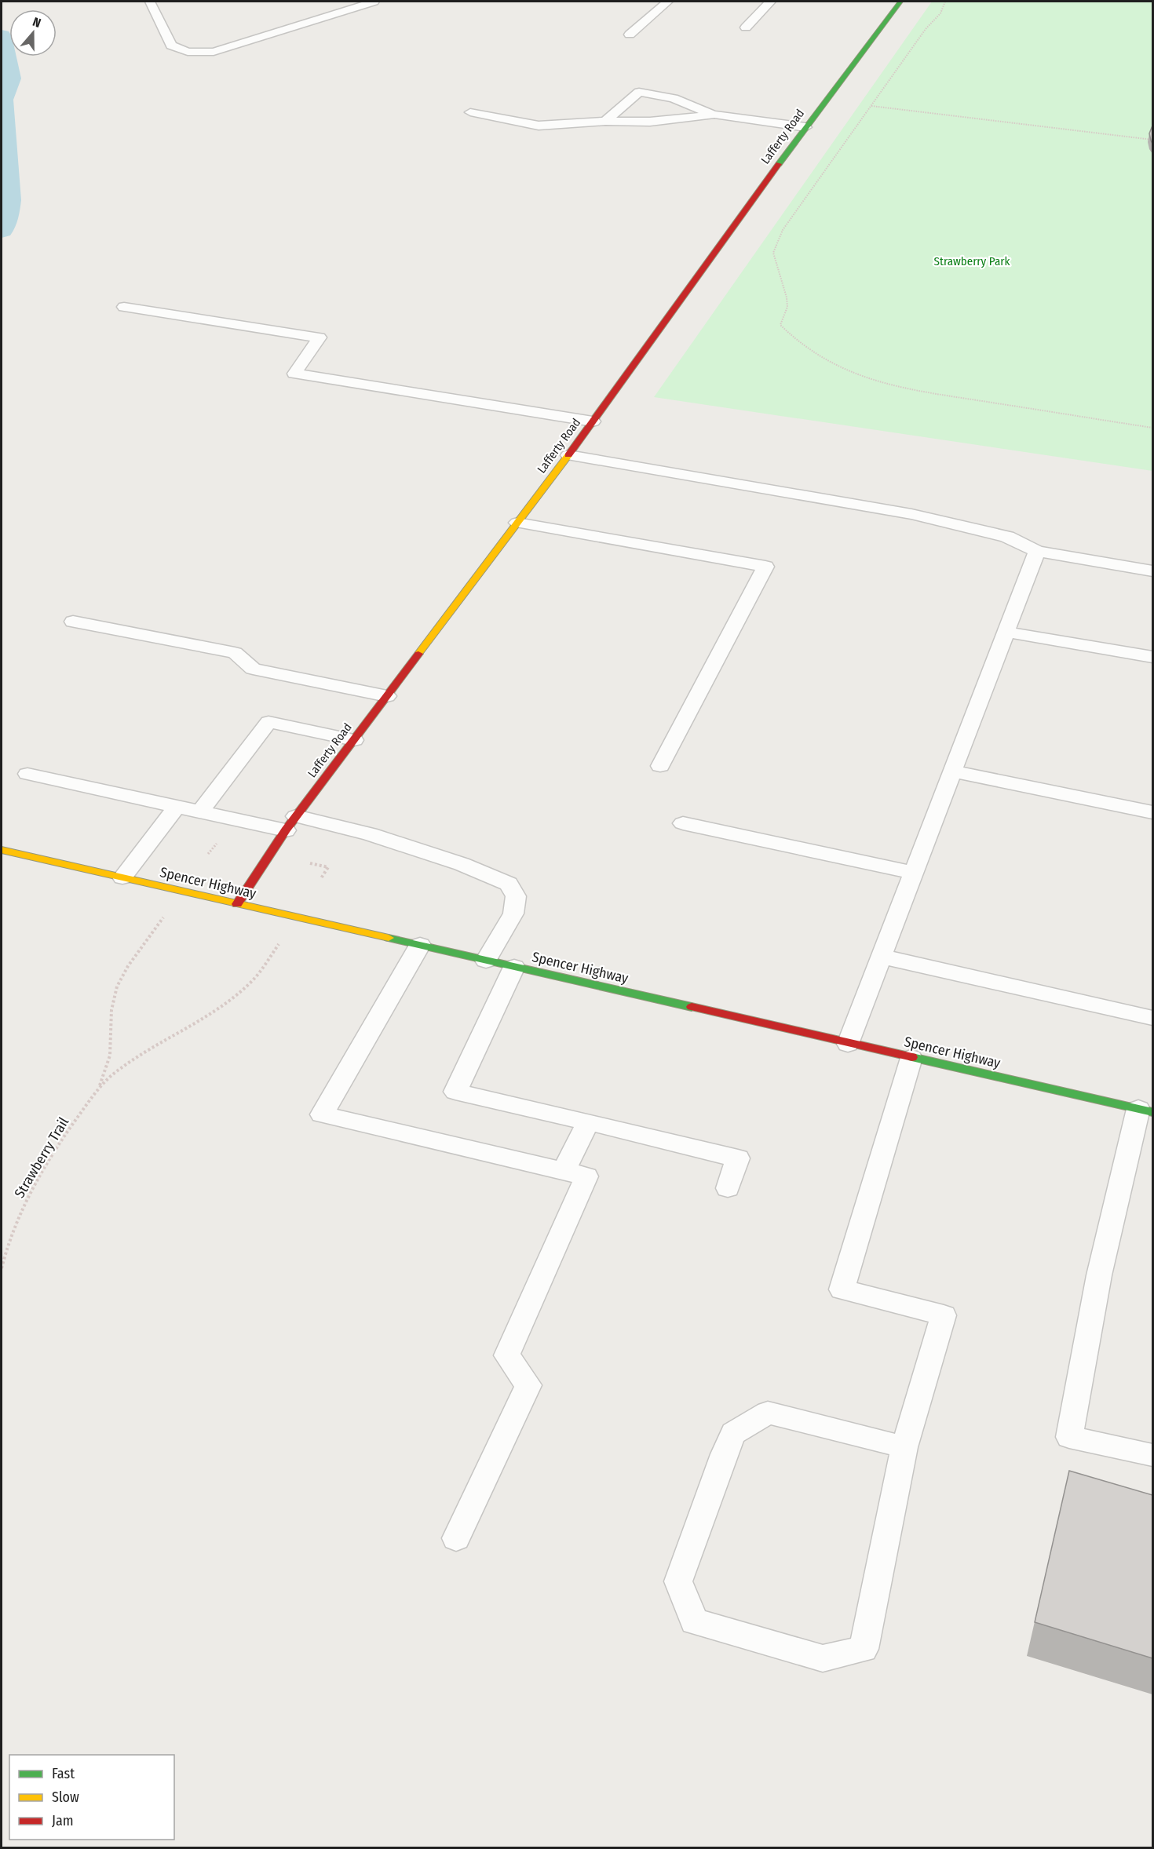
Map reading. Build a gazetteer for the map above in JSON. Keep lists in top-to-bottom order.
{
  "streets": {
    "street": ["Lafferty Road", "Spencer Highway"],
    "path": ["Strawberry Trail"]
  },
  "crossings": [
    ["Lafferty Road", "Spencer Highway"]
  ],
  "parks": ["Strawberry Park"],
  "legend": ["Fast", "Slow", "Jam"],
  "north": "top"
}
